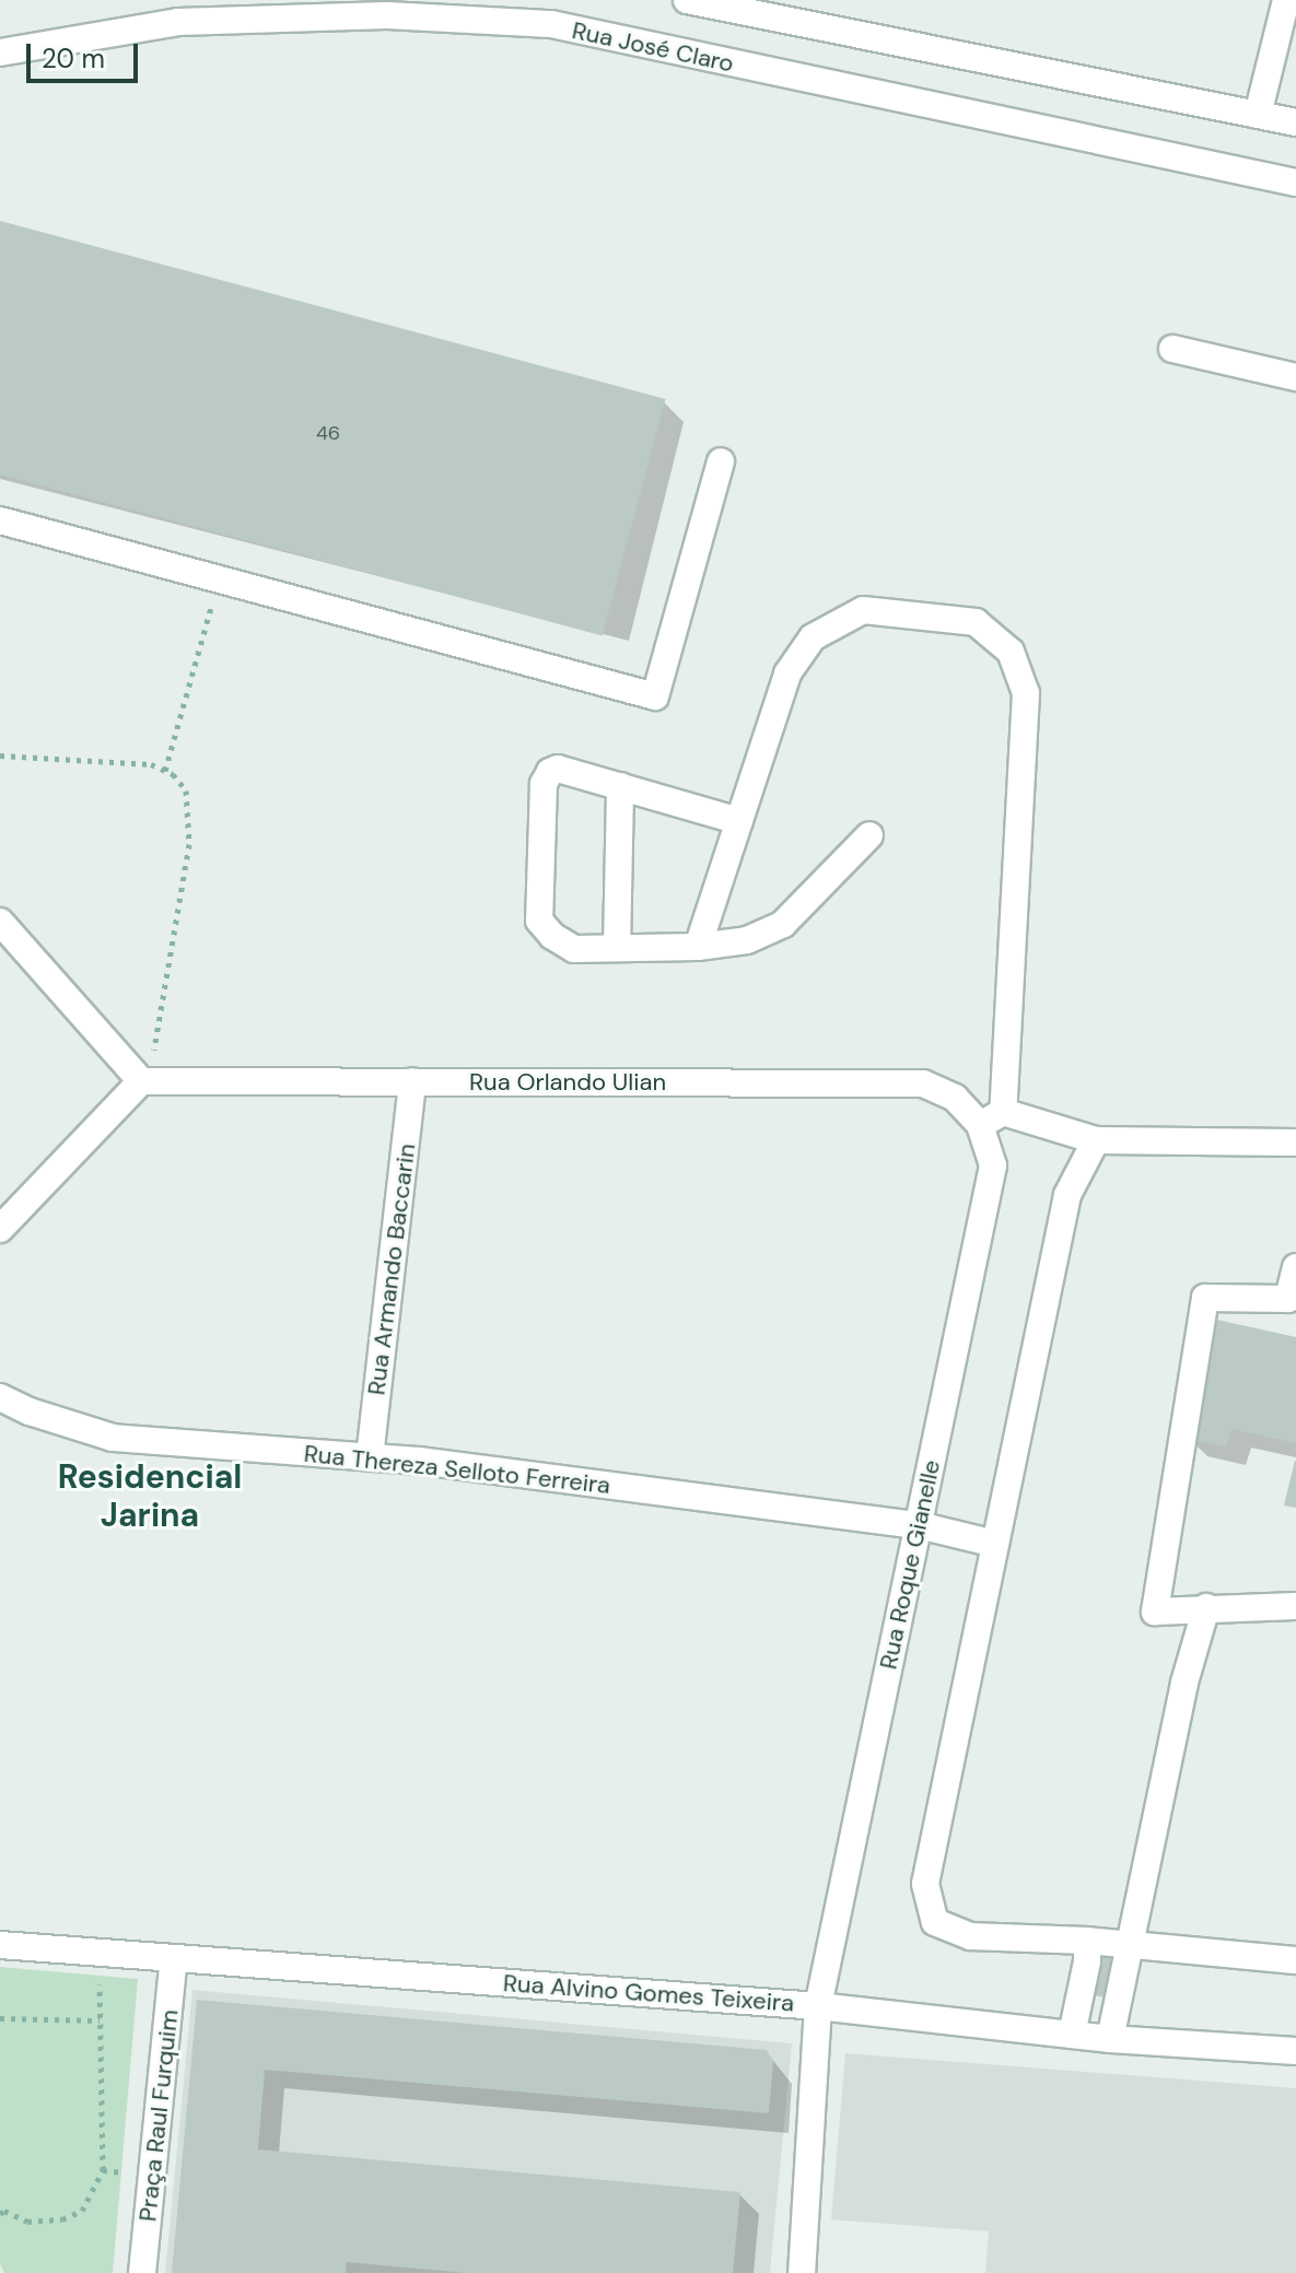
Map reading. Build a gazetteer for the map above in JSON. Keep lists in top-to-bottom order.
{
  "streets": {
    "street": [
      "Rua José Claro",
      "Rua Orlando Ulian",
      "Rua Armando Baccarin",
      "Rua Thereza Selloto Ferreira",
      "Rua Roque Gianelle",
      "Rua Alvino Gomes Teixeira",
      "Praça Raul Furquim"
    ]
  },
  "crossings": [
    ["Rua Orlando Ulian", "Rua Armando Baccarin"],
    ["Rua Orlando Ulian", "Rua Roque Gianelle"],
    ["Rua Armando Baccarin", "Rua Thereza Selloto Ferreira"],
    ["Rua Thereza Selloto Ferreira", "Rua Roque Gianelle"],
    ["Rua Roque Gianelle", "Rua Alvino Gomes Teixeira"],
    ["Rua Alvino Gomes Teixeira", "Praça Raul Furquim"]
  ],
  "districts": ["Residencial Jarina"],
  "house_numbers": ["46"],
  "scale_bar": "20 m"
}
